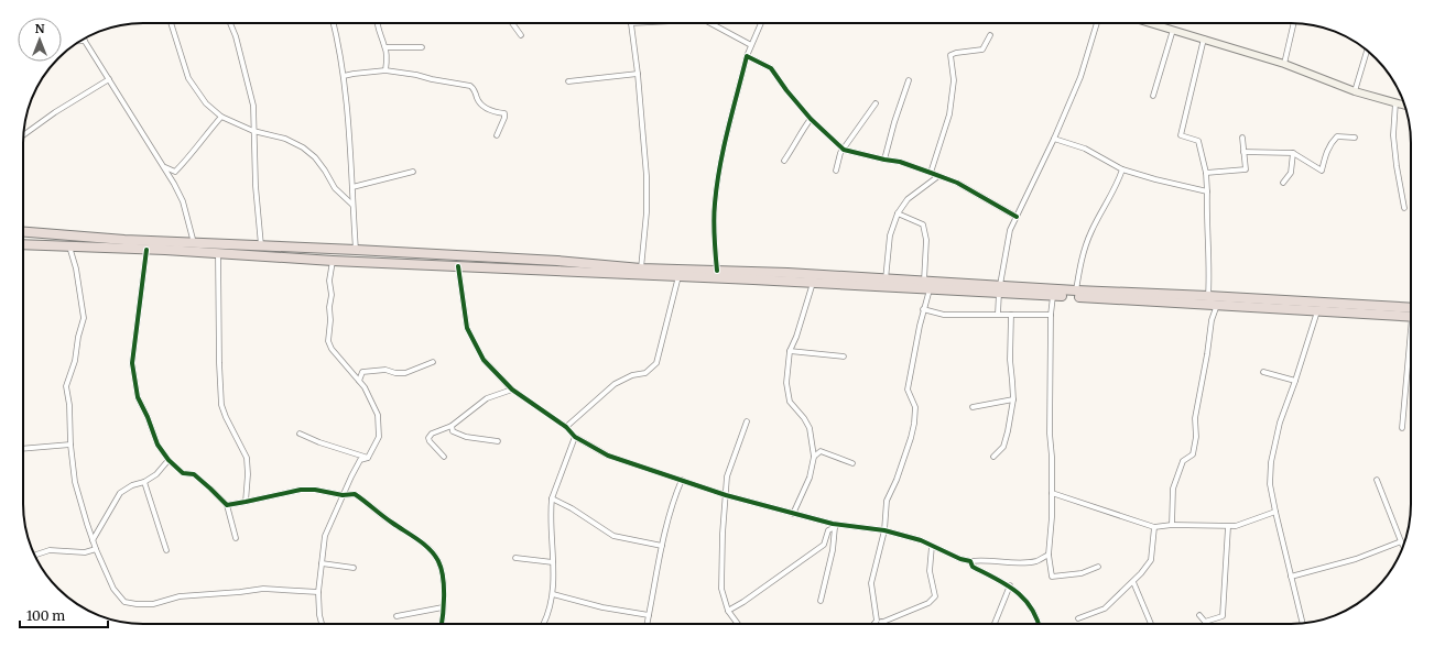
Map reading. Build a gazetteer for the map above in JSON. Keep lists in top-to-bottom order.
{
  "scale_bar": "100 m",
  "north": "top"
}
